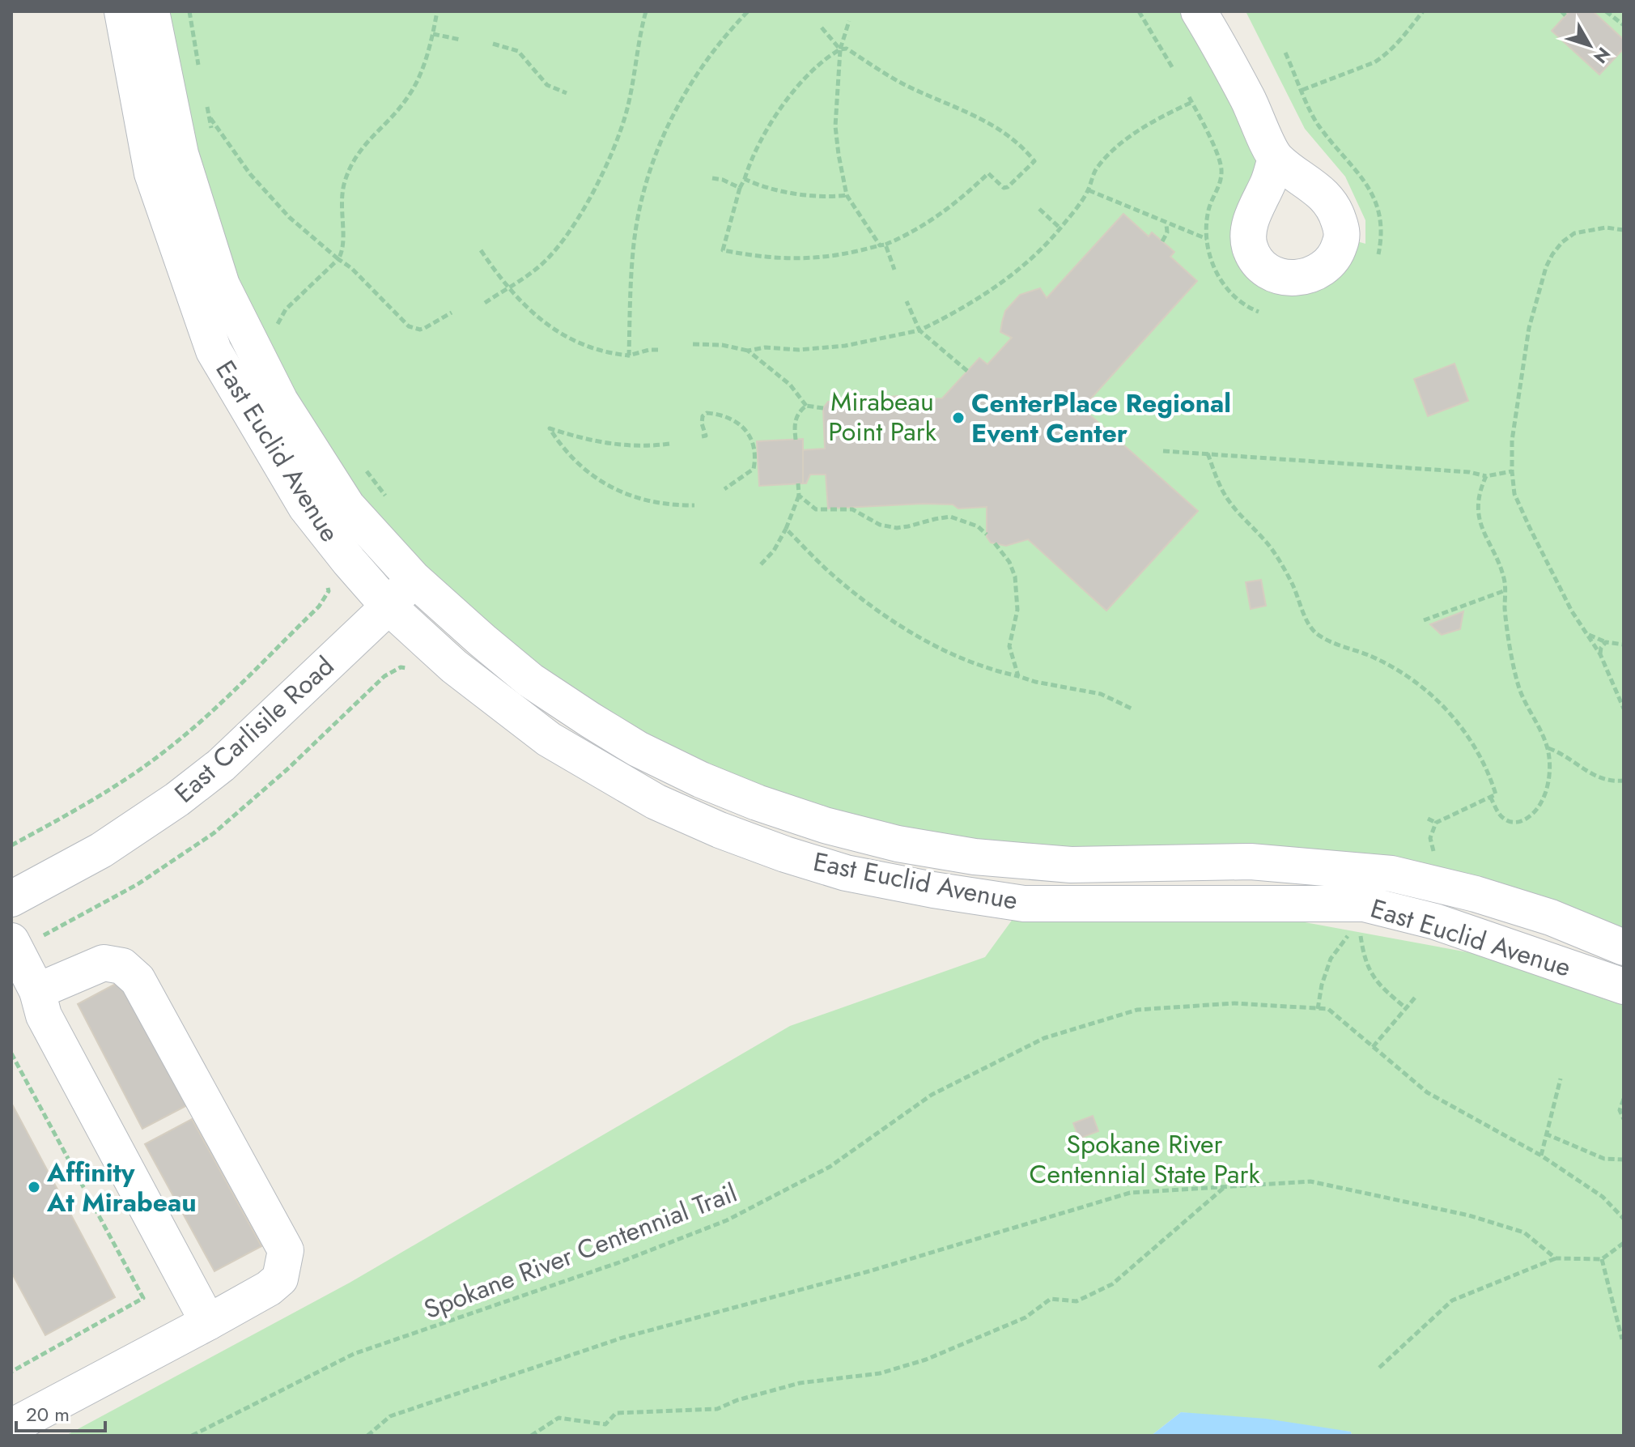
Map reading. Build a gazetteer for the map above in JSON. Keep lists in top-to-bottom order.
{
  "streets": {
    "street": ["East Euclid Avenue", "East Carlisile Road"],
    "path": ["Spokane River Centennial Trail"]
  },
  "crossings": [
    ["East Euclid Avenue", "East Carlisile Road"]
  ],
  "parks": ["Mirabeau Point Park", "Spokane River Centennial State Park"],
  "places": ["CenterPlace Regional Event Center", "Affinity At Mirabeau"],
  "scale_bar": "20 m",
  "north": "bottom right"
}
